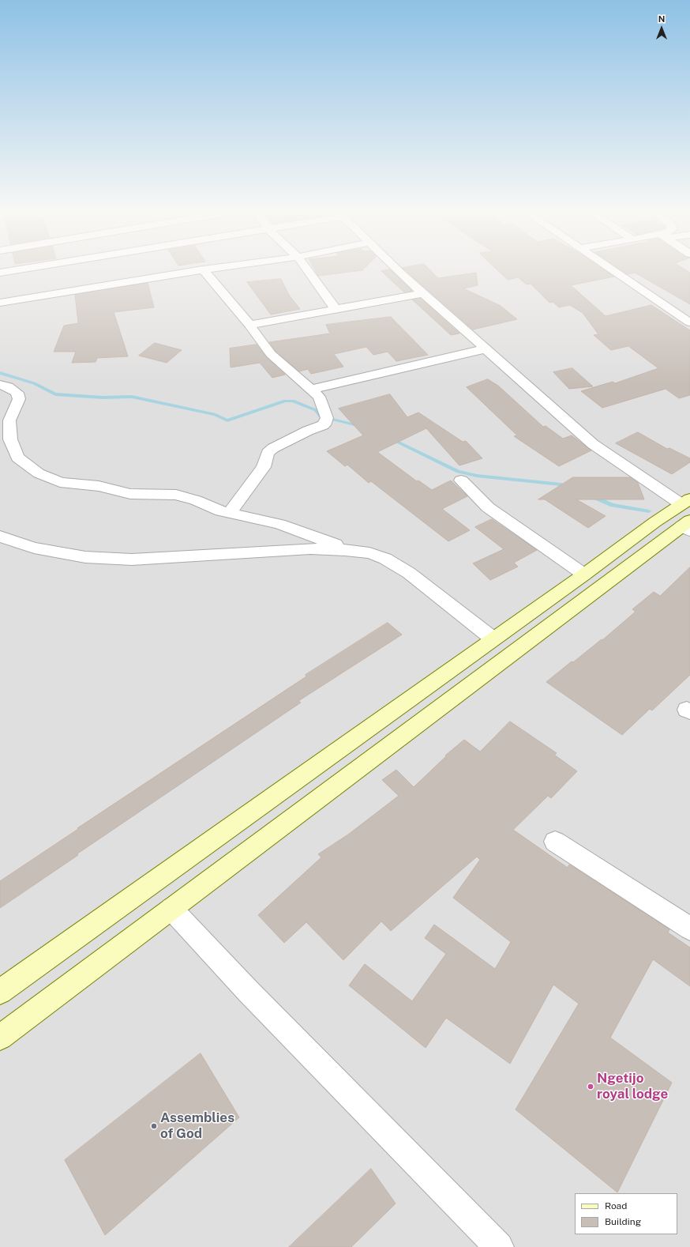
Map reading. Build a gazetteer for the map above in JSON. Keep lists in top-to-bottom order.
{
  "places": ["Ngetijo royal lodge", "Assemblies of God"],
  "legend": ["Road", "Building"],
  "north": "top"
}
